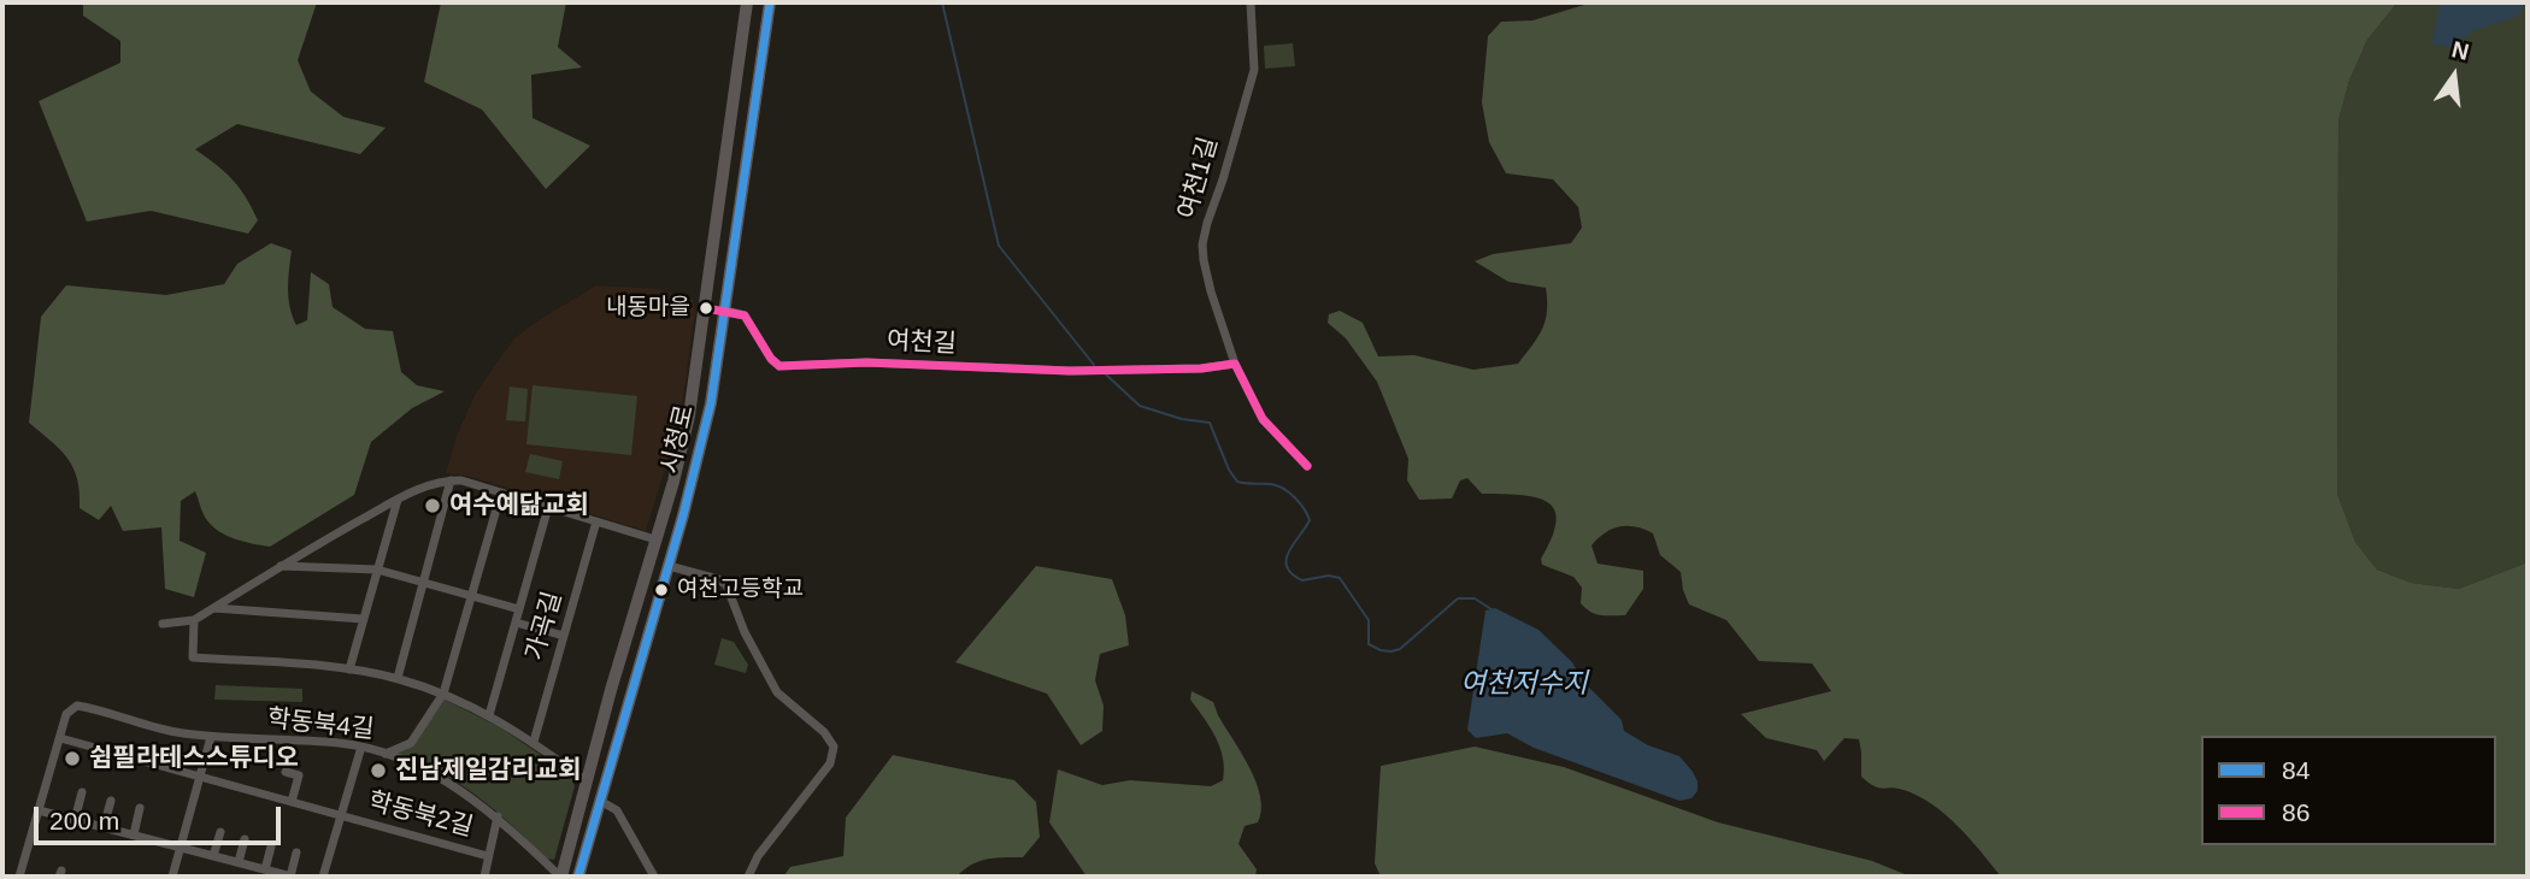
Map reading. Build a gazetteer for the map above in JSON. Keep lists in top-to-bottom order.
{
  "streets": {
    "street": [
      "여천1길",
      "여천길",
      "시청로",
      "가곡길",
      "학동북4길",
      "학동북2길"
    ]
  },
  "crossings": [
    ["여천1길", "여천길"],
    ["여천길", "시청로"],
    ["시청로", "학동북4길"],
    ["학동북4길", "학동북2길"]
  ],
  "water": ["여천저수지"],
  "places": [
    "내동마을",
    "여수예닮교회",
    "여천고등학교",
    "쉼필라테스스튜디오",
    "진남제일감리교회"
  ],
  "lines": ["transit line 84", "transit line 86"],
  "legend": ["84", "86"],
  "scale_bar": "200 m",
  "north": "top"
}
